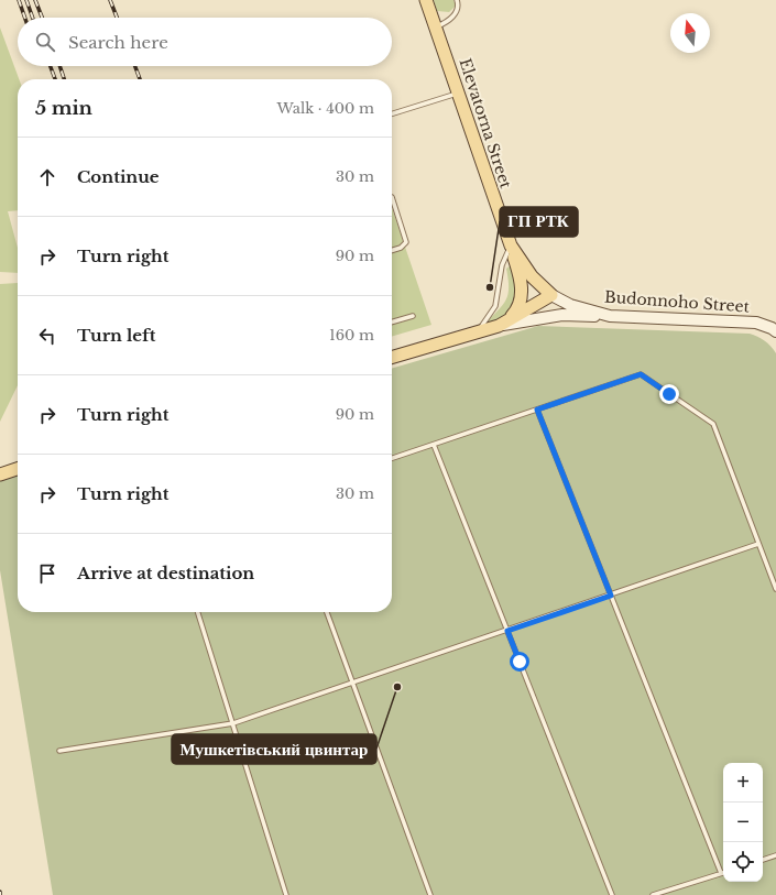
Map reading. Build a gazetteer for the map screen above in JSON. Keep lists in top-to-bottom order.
{
  "streets": {
    "main road": ["Elevatorna Street", "Budonnoho Street"]
  },
  "crossings": [
    ["Elevatorna Street", "Budonnoho Street"]
  ],
  "places": ["ГП РТК", "Мушкетівський цвинтар"],
  "north": "top",
  "page": {
    "search": "Search here",
    "heading": ["5 min", "Walk · 400 m"],
    "list": [
      ["Continue", "30 m"],
      ["Turn right", "90 m"],
      ["Turn left", "160 m"],
      ["Turn right", "90 m"],
      ["Turn right", "30 m"],
      "Arrive at destination"
    ],
    "map_buttons": ["+", "−"]
  }
}
